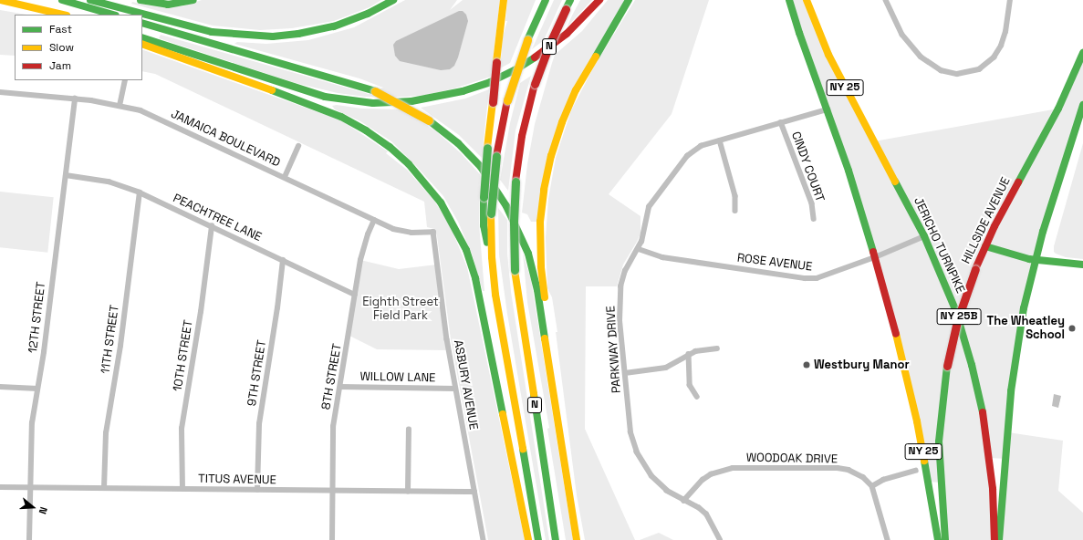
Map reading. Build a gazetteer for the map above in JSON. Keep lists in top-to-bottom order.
{
  "streets": {
    "main road": [
      "N",
      "NY 25",
      "HILLSIDE AVENUE",
      "JERICHO TURNPIKE",
      "NY 25B"
    ],
    "street": [
      "JAMAICA BOULEVARD",
      "CINDY COURT",
      "PEACHTREE LANE",
      "ROSE AVENUE",
      "12TH STREET",
      "11TH STREET",
      "PARKWAY DRIVE",
      "10TH STREET",
      "9TH STREET",
      "8TH STREET",
      "WILLOW LANE",
      "ASBURY AVENUE",
      "WOODOAK DRIVE",
      "TITUS AVENUE"
    ]
  },
  "crossings": [
    ["NY 25", "ROSE AVENUE"],
    ["NY 25", "PARKWAY DRIVE"],
    ["JAMAICA BOULEVARD", "12TH STREET"],
    ["JAMAICA BOULEVARD", "8TH STREET"],
    ["JAMAICA BOULEVARD", "ASBURY AVENUE"],
    ["CINDY COURT", "PARKWAY DRIVE"],
    ["PEACHTREE LANE", "12TH STREET"],
    ["PEACHTREE LANE", "11TH STREET"],
    ["PEACHTREE LANE", "10TH STREET"],
    ["PEACHTREE LANE", "9TH STREET"],
    ["PEACHTREE LANE", "8TH STREET"],
    ["JERICHO TURNPIKE", "ROSE AVENUE"],
    ["ROSE AVENUE", "PARKWAY DRIVE"],
    ["12TH STREET", "TITUS AVENUE"],
    ["11TH STREET", "TITUS AVENUE"],
    ["PARKWAY DRIVE", "WOODOAK DRIVE"],
    ["10TH STREET", "TITUS AVENUE"],
    ["9TH STREET", "TITUS AVENUE"],
    ["8TH STREET", "WILLOW LANE"],
    ["8TH STREET", "TITUS AVENUE"],
    ["WILLOW LANE", "ASBURY AVENUE"],
    ["ASBURY AVENUE", "TITUS AVENUE"]
  ],
  "parks": ["Eighth Street Field Park"],
  "places": ["The Wheatley School", "Westbury Manor"],
  "legend": ["Fast", "Slow", "Jam"],
  "north": "right"
}
